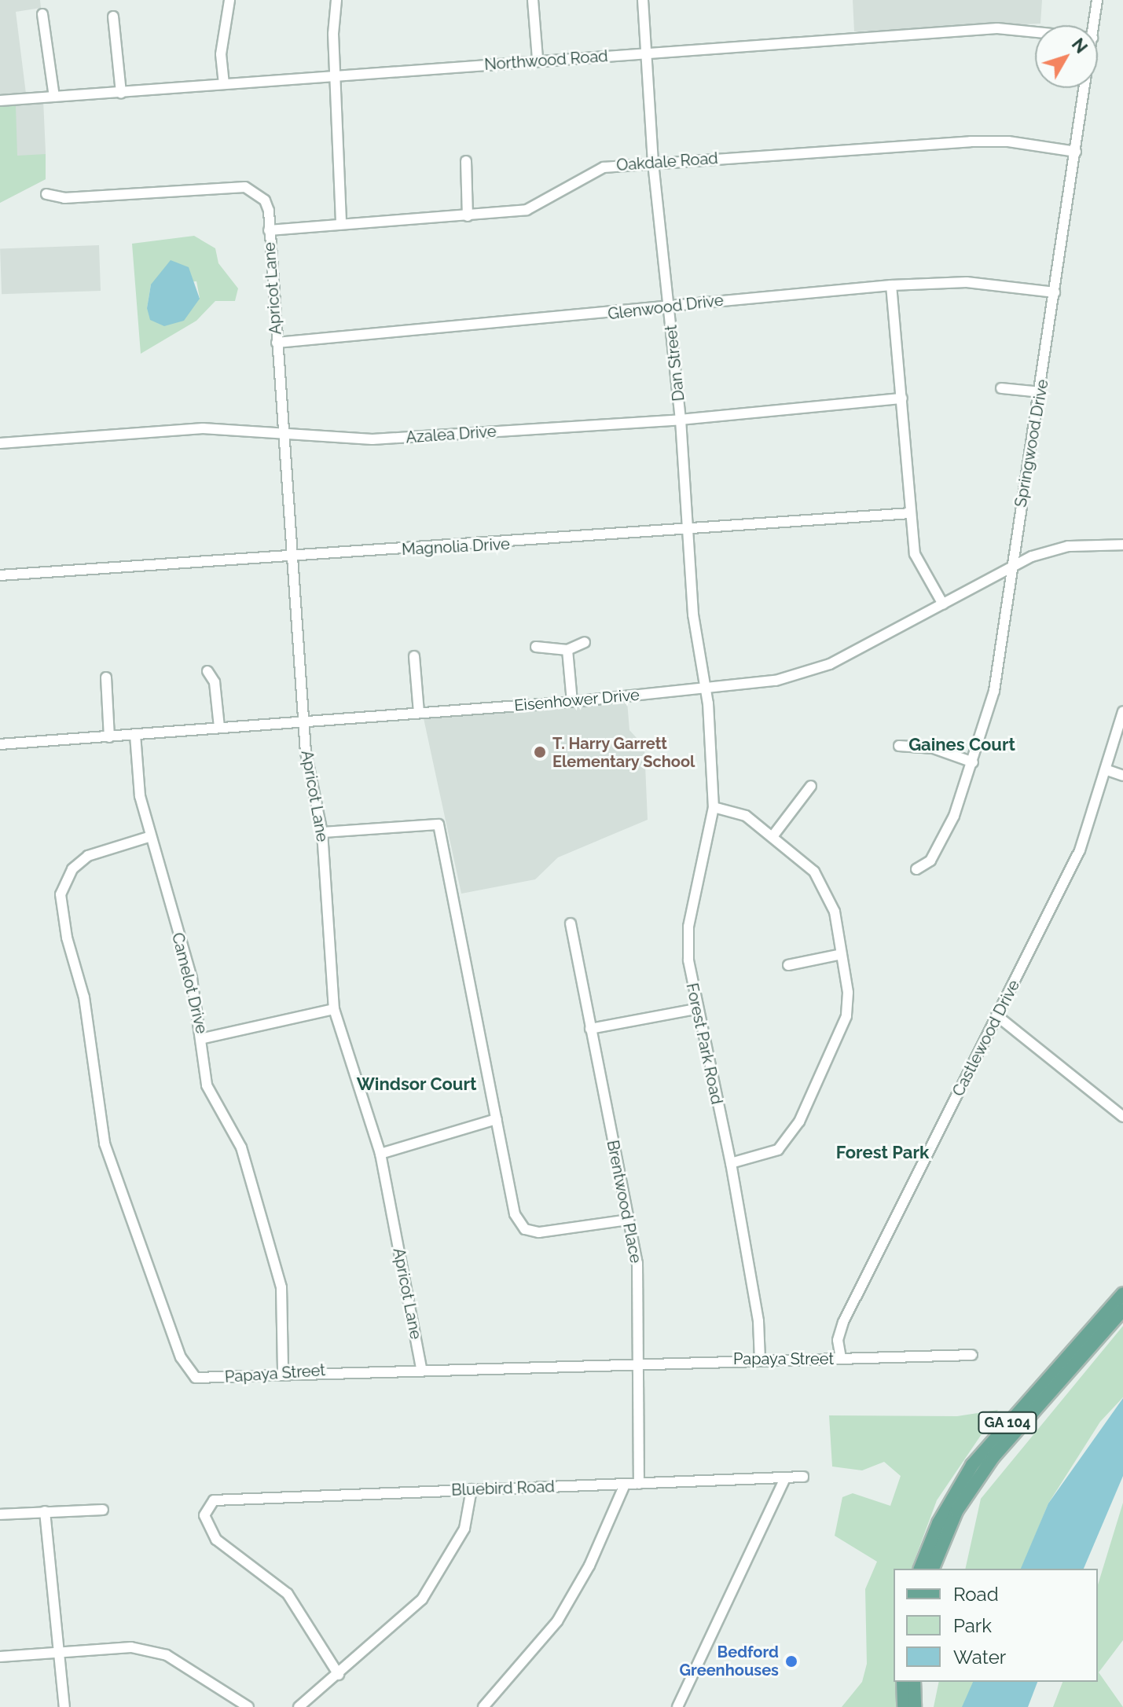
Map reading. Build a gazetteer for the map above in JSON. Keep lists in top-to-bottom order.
{
  "streets": {
    "main road": ["GA 104"],
    "street": [
      "Northwood Road",
      "Oakdale Road",
      "Apricot Lane",
      "Glenwood Drive",
      "Dan Street",
      "Azalea Drive",
      "Springwood Drive",
      "Magnolia Drive",
      "Eisenhower Drive",
      "Camelot Drive",
      "Castlewood Drive",
      "Forest Park Road",
      "Brentwood Place",
      "Papaya Street",
      "Bluebird Road"
    ]
  },
  "crossings": [
    ["Northwood Road", "Dan Street"],
    ["Oakdale Road", "Apricot Lane"],
    ["Oakdale Road", "Dan Street"],
    ["Oakdale Road", "Springwood Drive"],
    ["Apricot Lane", "Glenwood Drive"],
    ["Apricot Lane", "Azalea Drive"],
    ["Apricot Lane", "Magnolia Drive"],
    ["Apricot Lane", "Eisenhower Drive"],
    ["Apricot Lane", "Papaya Street"],
    ["Glenwood Drive", "Dan Street"],
    ["Glenwood Drive", "Springwood Drive"],
    ["Dan Street", "Azalea Drive"],
    ["Dan Street", "Magnolia Drive"],
    ["Dan Street", "Eisenhower Drive"],
    ["Dan Street", "Forest Park Road"],
    ["Springwood Drive", "Eisenhower Drive"],
    ["Eisenhower Drive", "Camelot Drive"],
    ["Eisenhower Drive", "Forest Park Road"],
    ["Camelot Drive", "Papaya Street"],
    ["Castlewood Drive", "Papaya Street"],
    ["Forest Park Road", "Papaya Street"],
    ["Brentwood Place", "Papaya Street"],
    ["Brentwood Place", "Bluebird Road"]
  ],
  "districts": ["Gaines Court", "Windsor Court", "Forest Park"],
  "places": ["T. Harry Garrett Elementary School", "Bedford Greenhouses"],
  "legend": ["Road", "Park", "Water"],
  "north": "top right"
}
